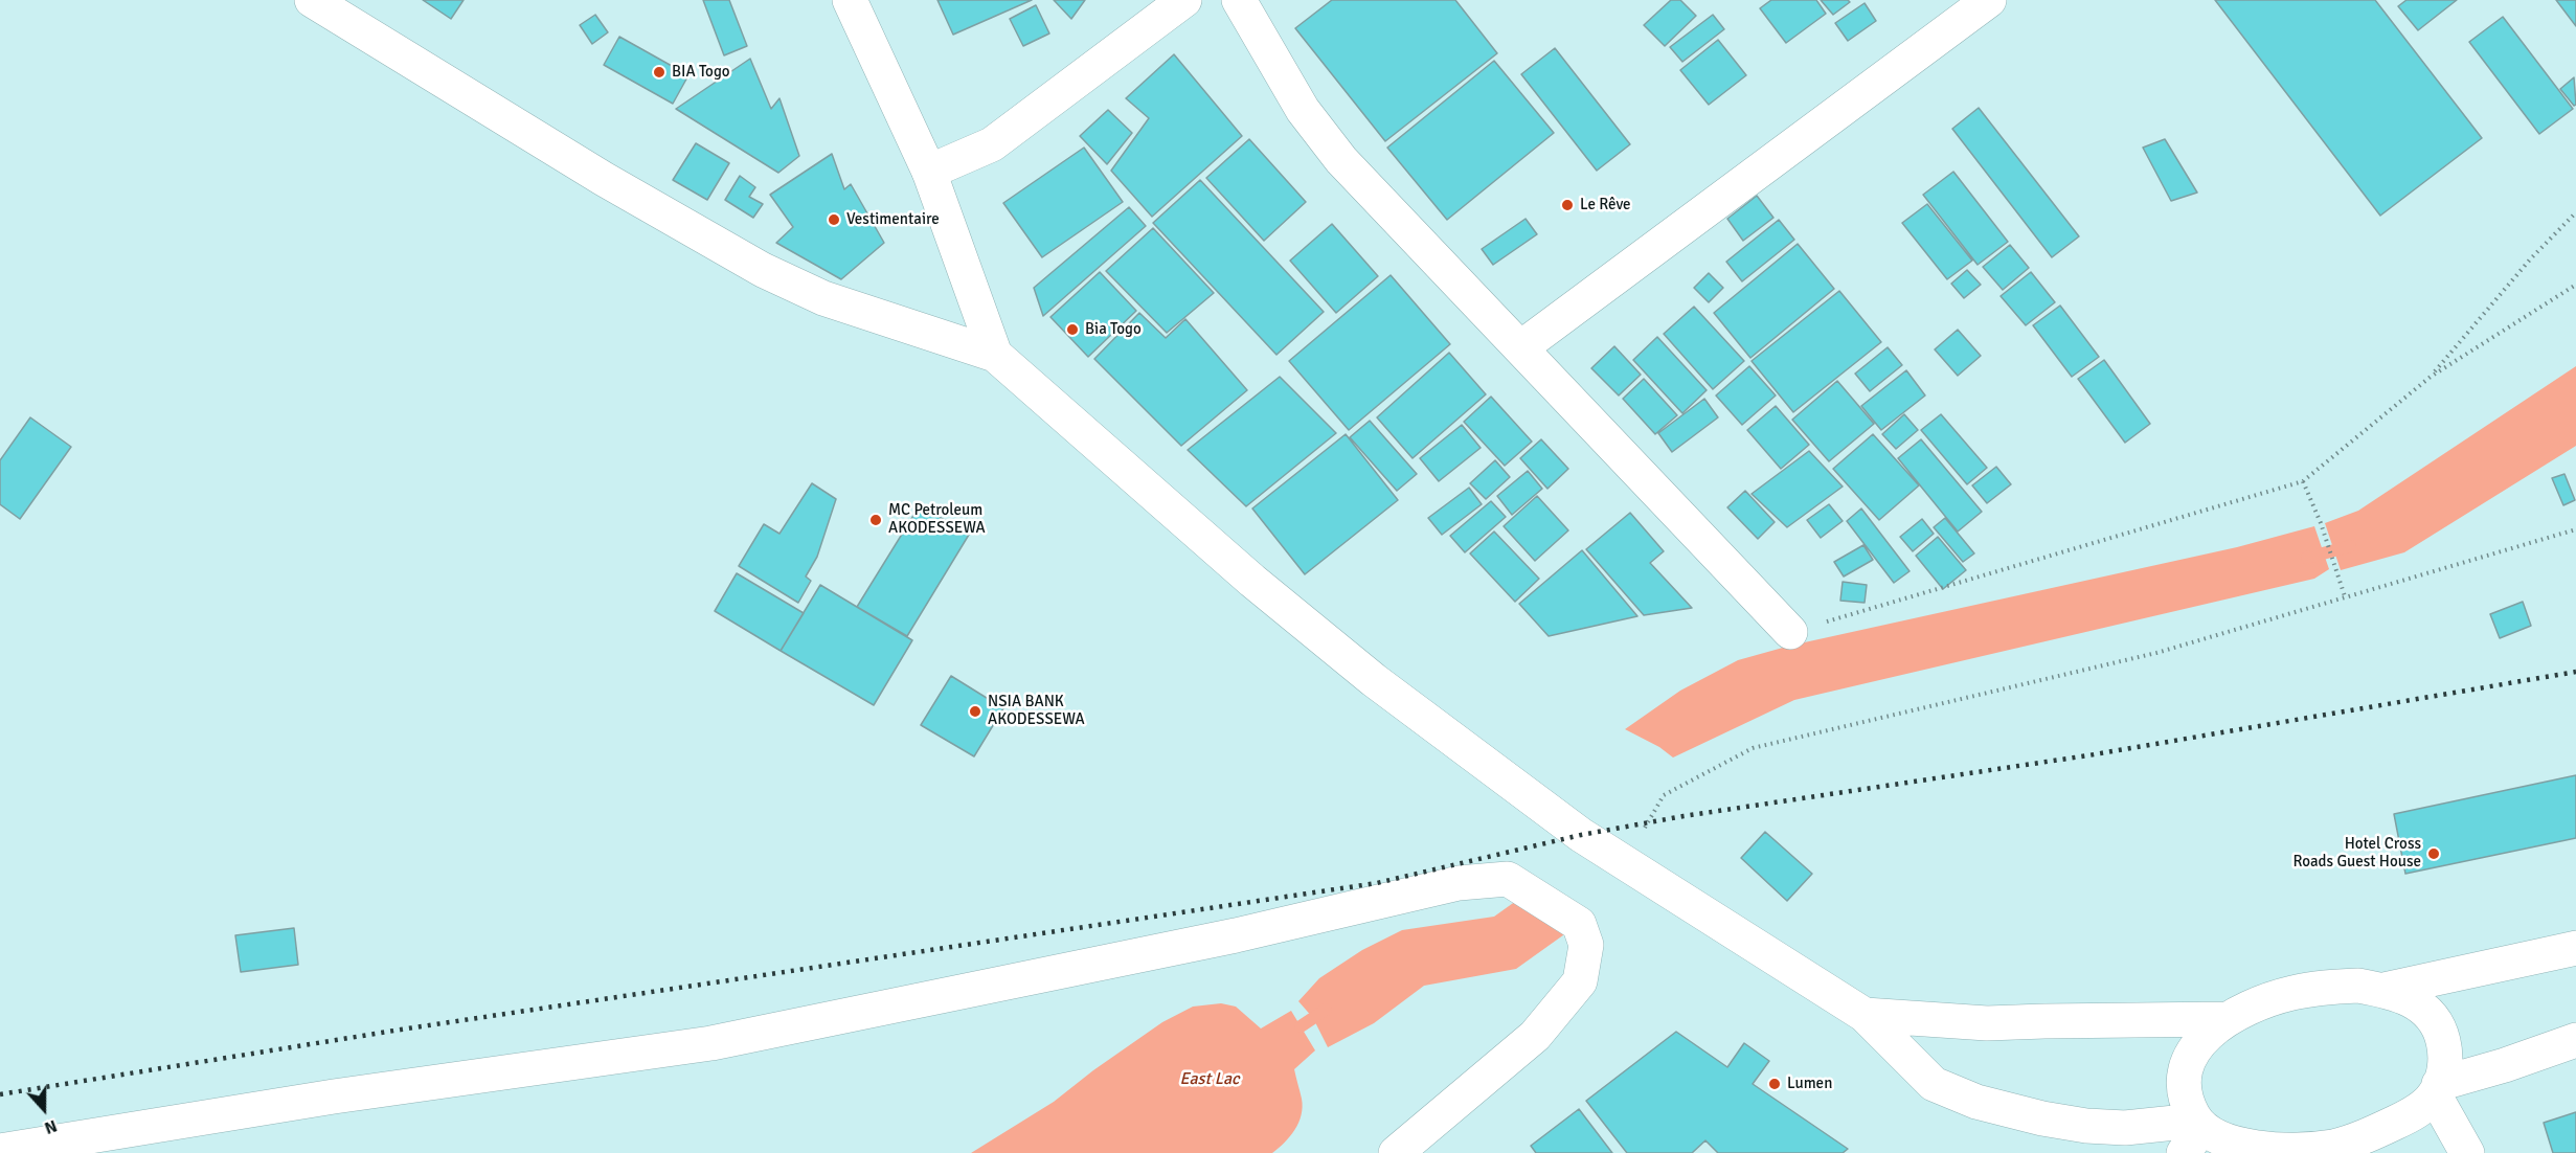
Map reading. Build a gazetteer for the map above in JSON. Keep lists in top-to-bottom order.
{
  "water": ["East Lac"],
  "places": [
    "BIA Togo",
    "Le Rêve",
    "Vestimentaire",
    "Bia Togo",
    "MC Petroleum AKODESSEWA",
    "NSIA BANK AKODESSEWA",
    "Hotel Cross Roads Guest House",
    "Lumen"
  ],
  "north": "bottom"
}
